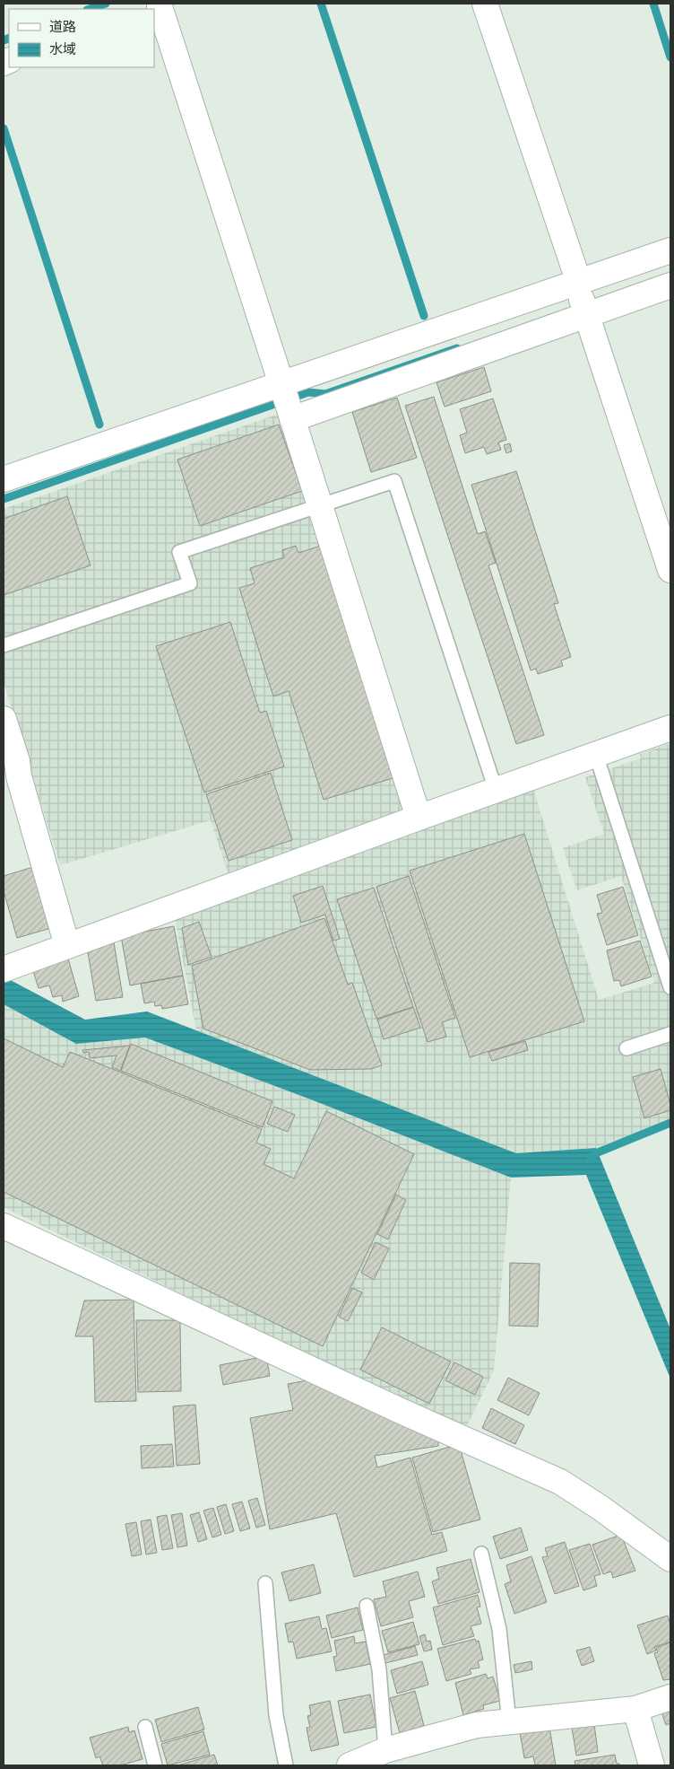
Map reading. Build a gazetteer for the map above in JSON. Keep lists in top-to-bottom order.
{
  "legend": ["道路", "水域"]
}
